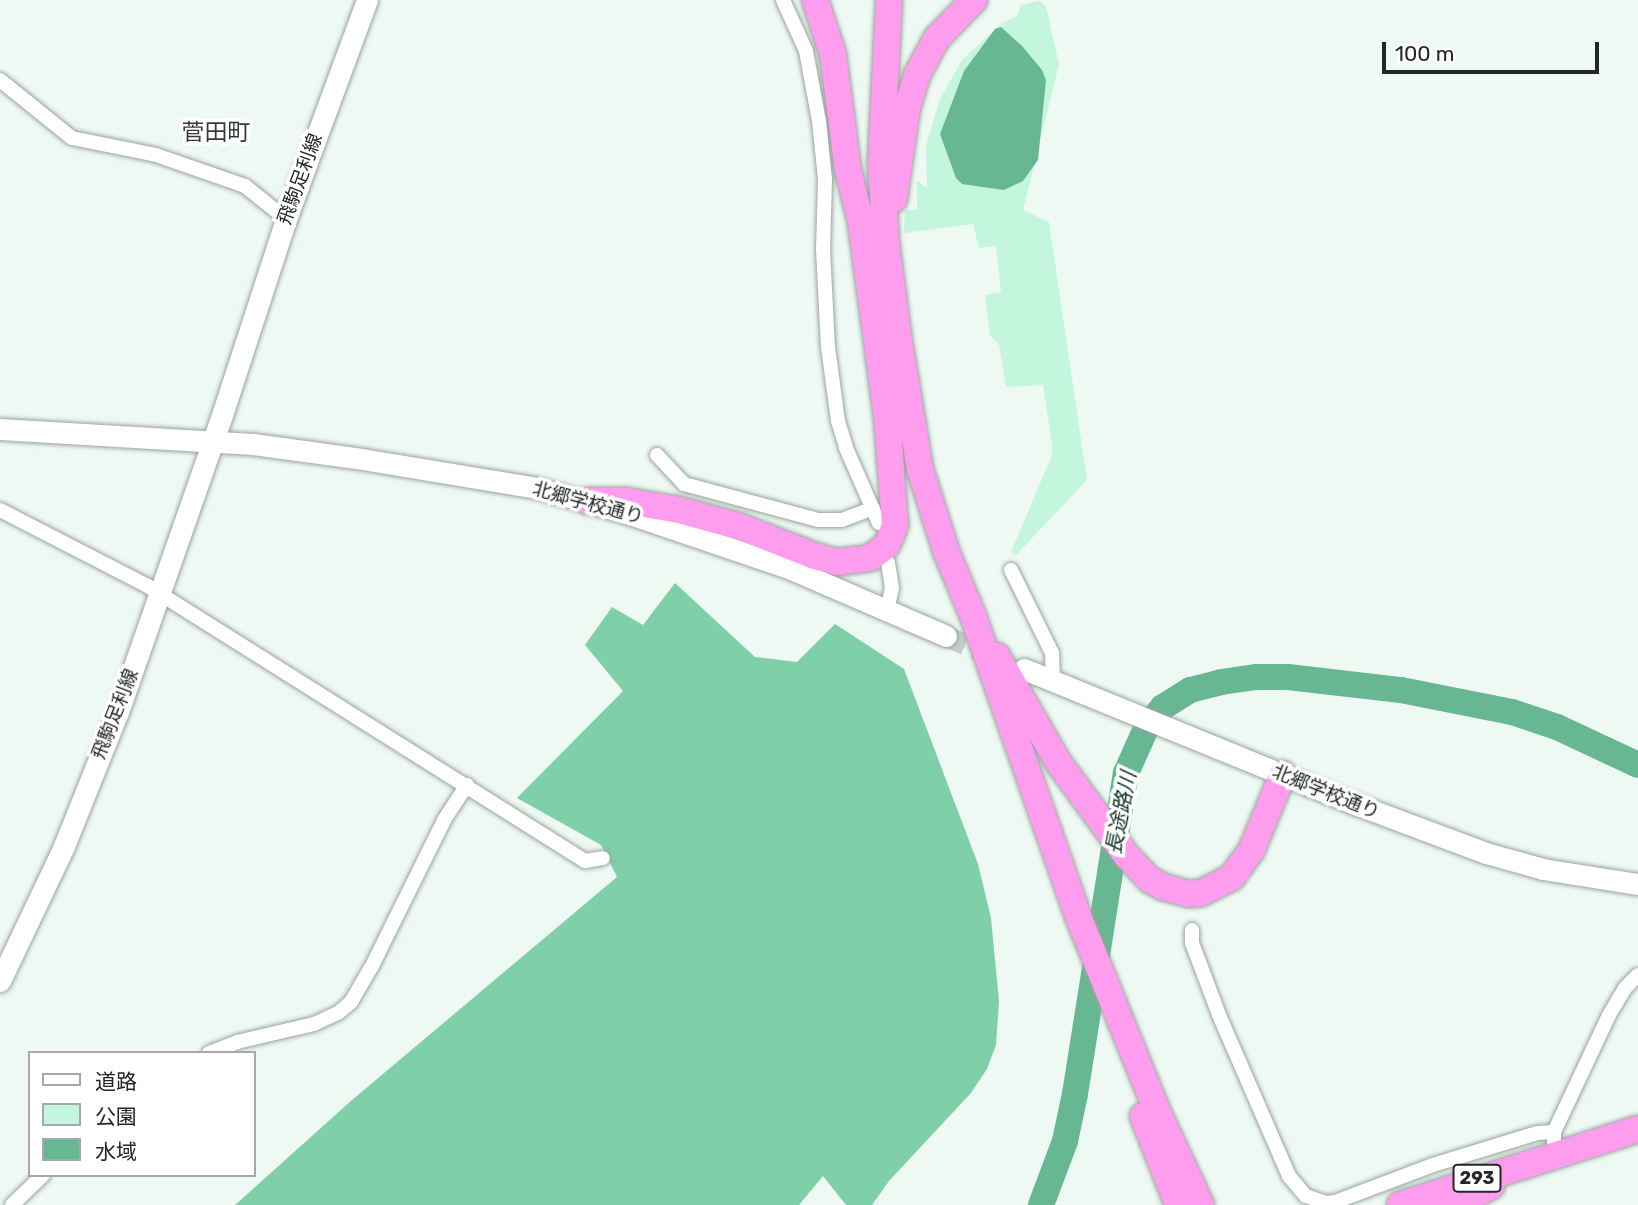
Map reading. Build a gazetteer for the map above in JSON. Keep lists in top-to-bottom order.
{
  "streets": {
    "highway": ["293"],
    "street": ["飛駒足利線", "北郷学校通り"]
  },
  "crossings": [
    ["飛駒足利線", "北郷学校通り"]
  ],
  "districts": ["菅田町"],
  "water": ["長途路川"],
  "legend": ["道路", "公園", "水域"],
  "scale_bar": "100 m"
}
